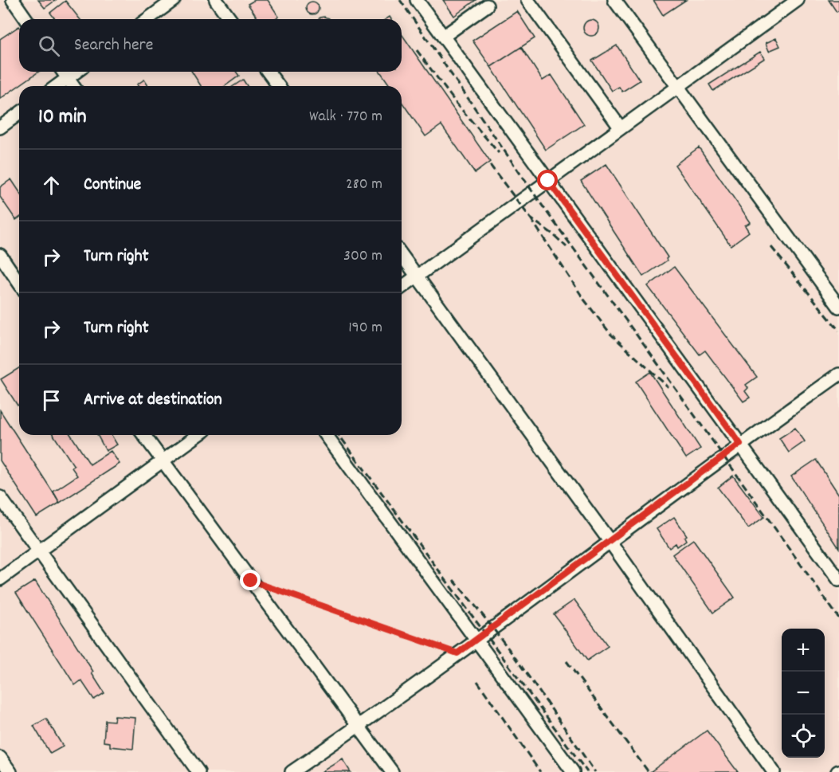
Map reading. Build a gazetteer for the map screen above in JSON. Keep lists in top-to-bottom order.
{
  "page": {
    "search": "Search here",
    "heading": ["10 min", "Walk · 770 m"],
    "list": [
      ["Continue", "280 m"],
      ["Turn right", "300 m"],
      ["Turn right", "190 m"],
      "Arrive at destination"
    ],
    "map_buttons": ["+", "−"]
  }
}
